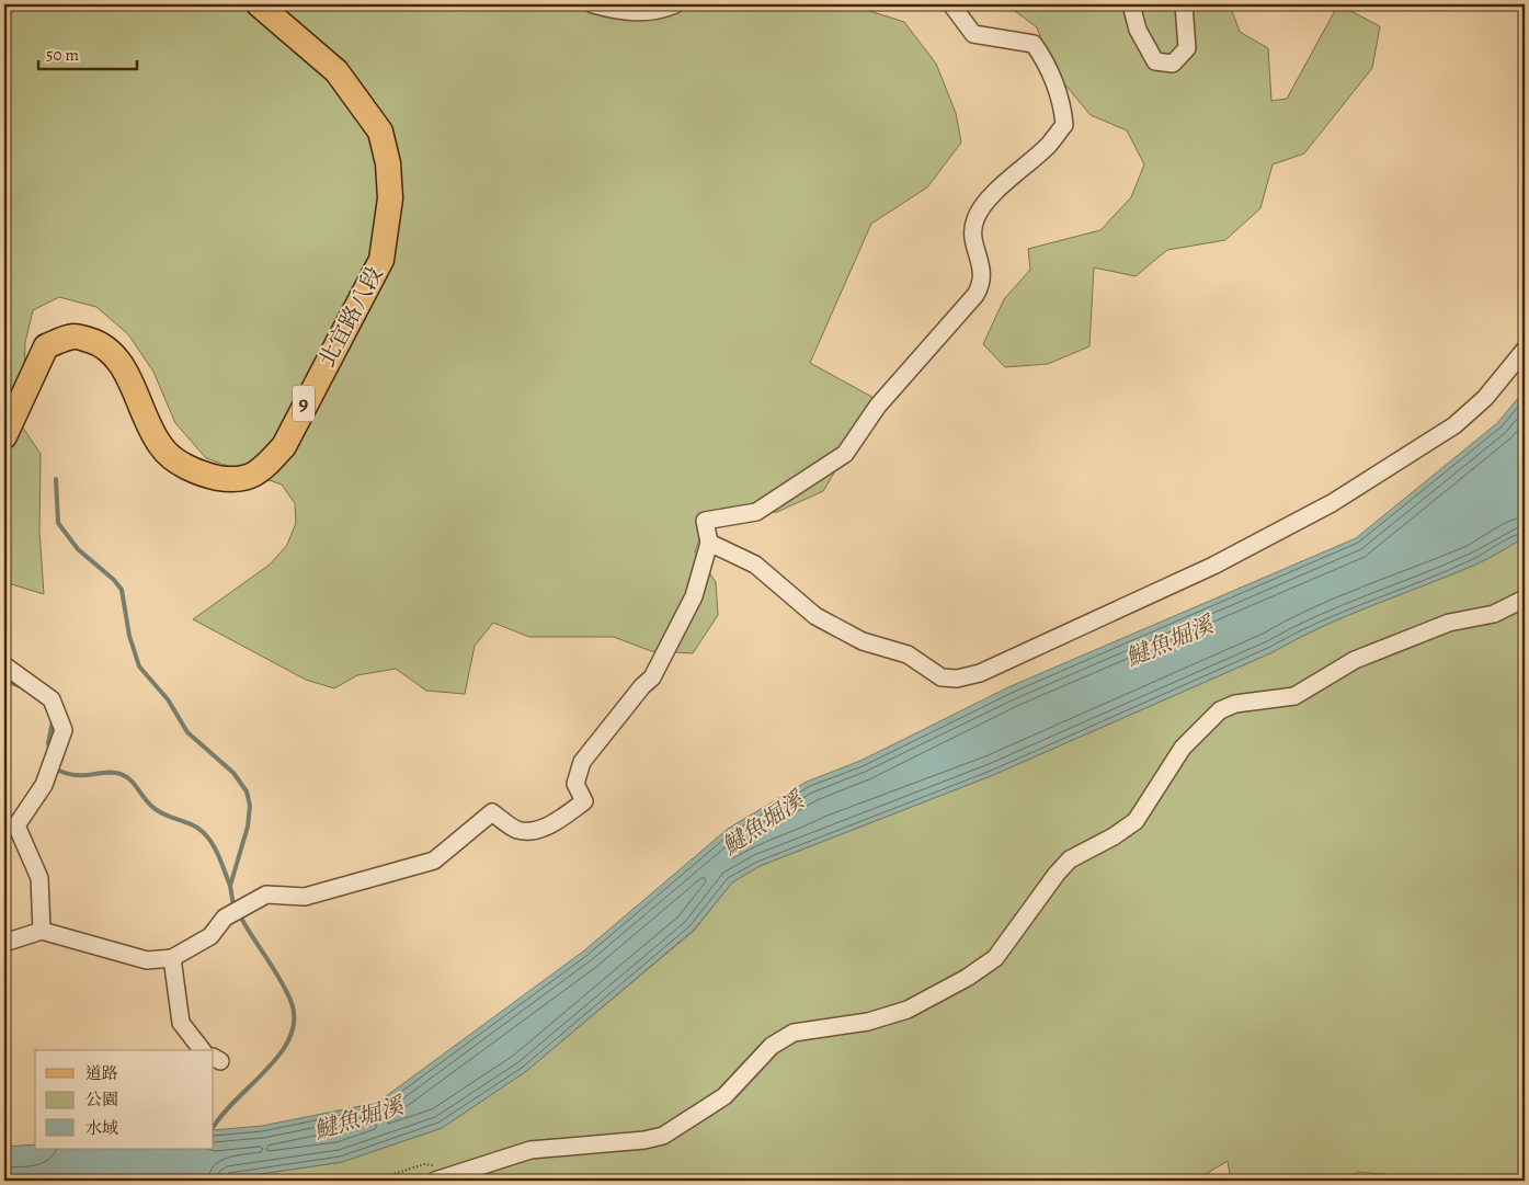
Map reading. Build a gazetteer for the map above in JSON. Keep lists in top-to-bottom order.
{
  "streets": {
    "main road": ["北宜路八段", "9"]
  },
  "water": ["𩻸魚堀溪"],
  "legend": ["道路", "公園", "水域"],
  "scale_bar": "50 m"
}
